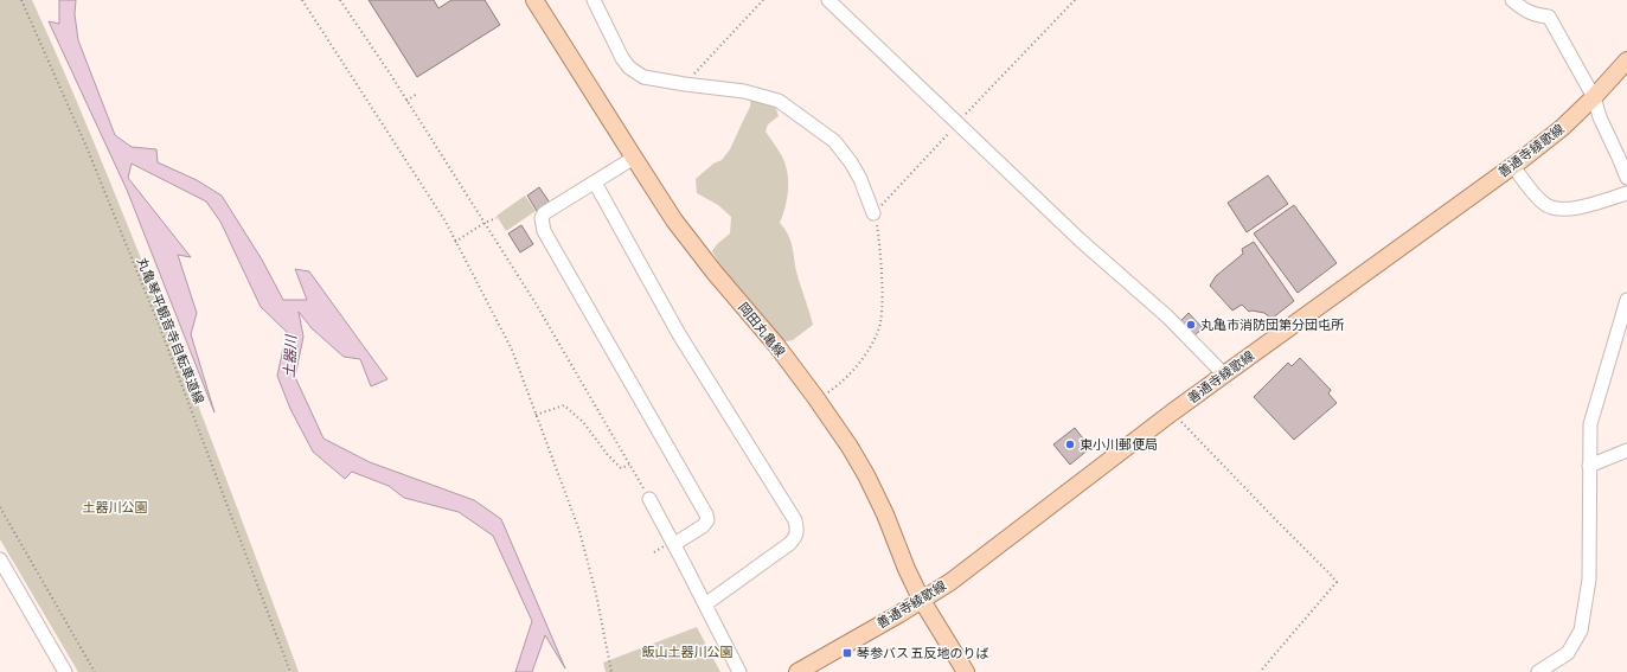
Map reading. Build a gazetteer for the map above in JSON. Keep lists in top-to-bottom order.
{
  "streets": {
    "main road": ["善通寺綾歌線", "岡田丸亀線"],
    "path": ["丸亀琴平観音寺自転車道線"]
  },
  "crossings": [
    ["善通寺綾歌線", "岡田丸亀線"]
  ],
  "water": ["土器川"],
  "parks": ["土器川公園", "飯山土器川公園"],
  "places": {
    "other": ["丸亀市消防団第分団屯所", "東小川郵便局"],
    "transit": ["琴参バス 五反地のりば"]
  }
}
